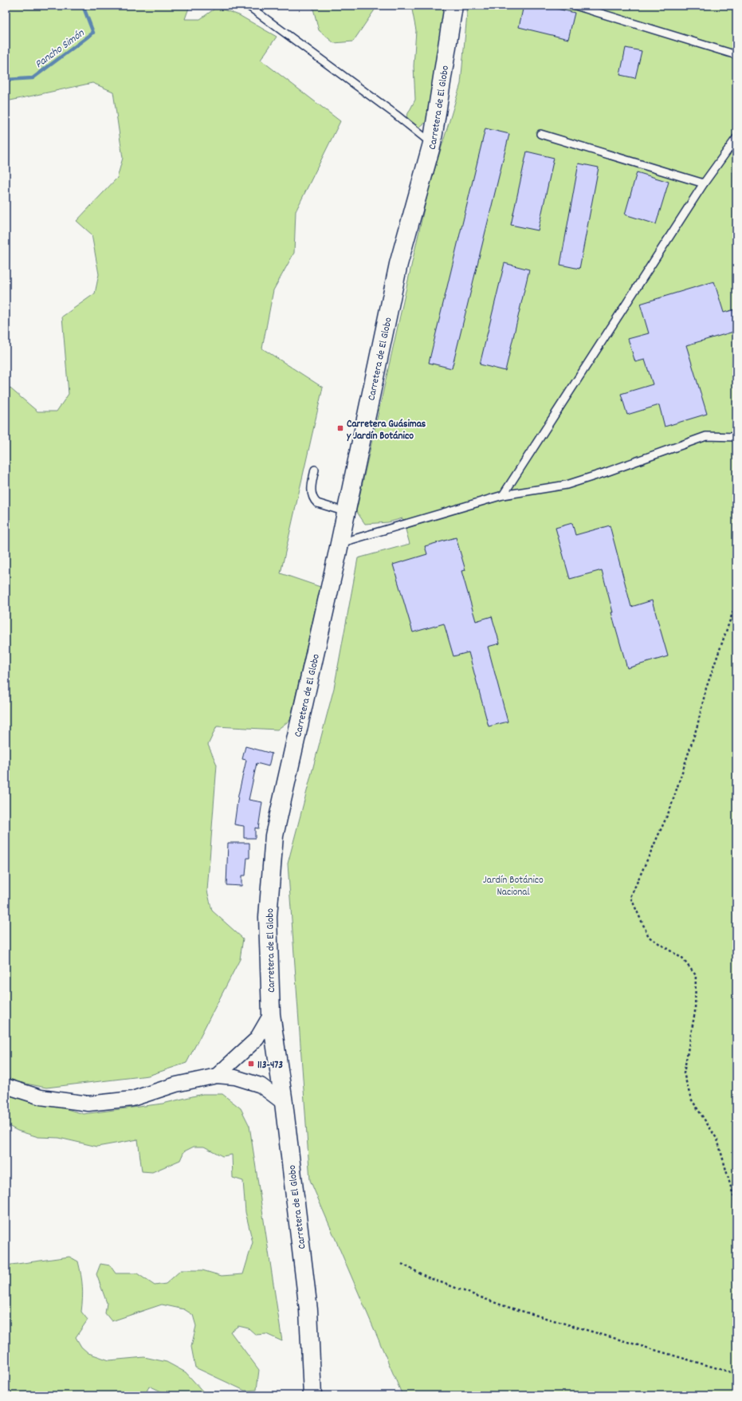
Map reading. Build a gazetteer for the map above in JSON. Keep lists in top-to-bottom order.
{
  "streets": {
    "main road": ["Carretera de El Globo"]
  },
  "water": ["Pancho Simón"],
  "parks": ["Jardín Botánico Nacional"],
  "places": {
    "transit": ["Carretera Guásimas y Jardín Botánico", "113-473"]
  }
}
